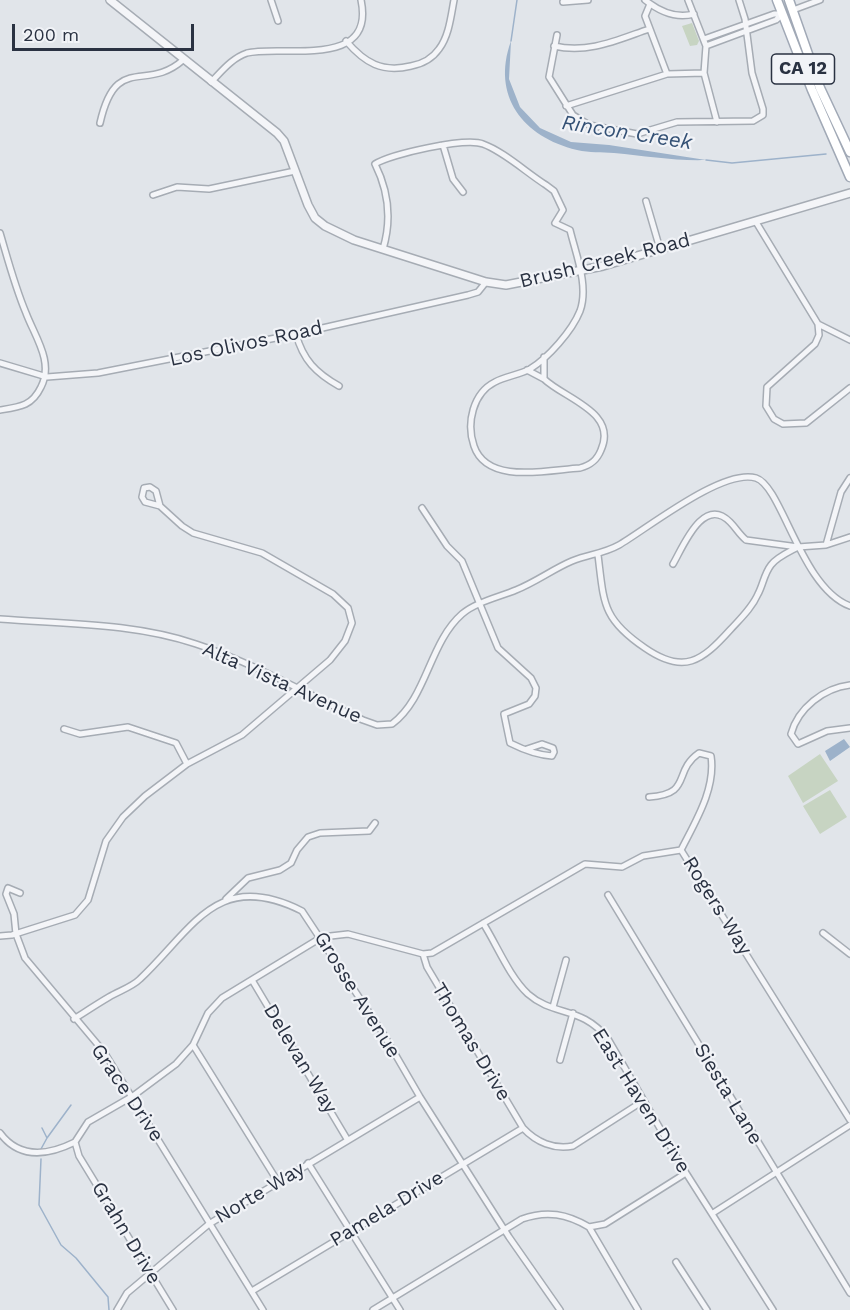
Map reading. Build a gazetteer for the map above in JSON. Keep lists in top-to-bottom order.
{
  "streets": {
    "main road": ["CA 12"],
    "street": [
      "Brush Creek Road",
      "Los Olivos Road",
      "Alta Vista Avenue",
      "Rogers Way",
      "Grosse Avenue",
      "Thomas Drive",
      "Delevan Way",
      "Grace Drive",
      "Siesta Lane",
      "East Haven Drive",
      "Norte Way",
      "Pamela Drive",
      "Grahn Drive"
    ]
  },
  "crossings": [
    ["Brush Creek Road", "Los Olivos Road"],
    ["Grosse Avenue", "Grace Drive"],
    ["Grosse Avenue", "Norte Way"],
    ["Grosse Avenue", "Pamela Drive"],
    ["Thomas Drive", "Pamela Drive"],
    ["Delevan Way", "Norte Way"],
    ["Grace Drive", "Norte Way"],
    ["Grace Drive", "Pamela Drive"],
    ["Norte Way", "Grahn Drive"]
  ],
  "water": ["Rincon Creek"],
  "scale_bar": "200 m"
}
